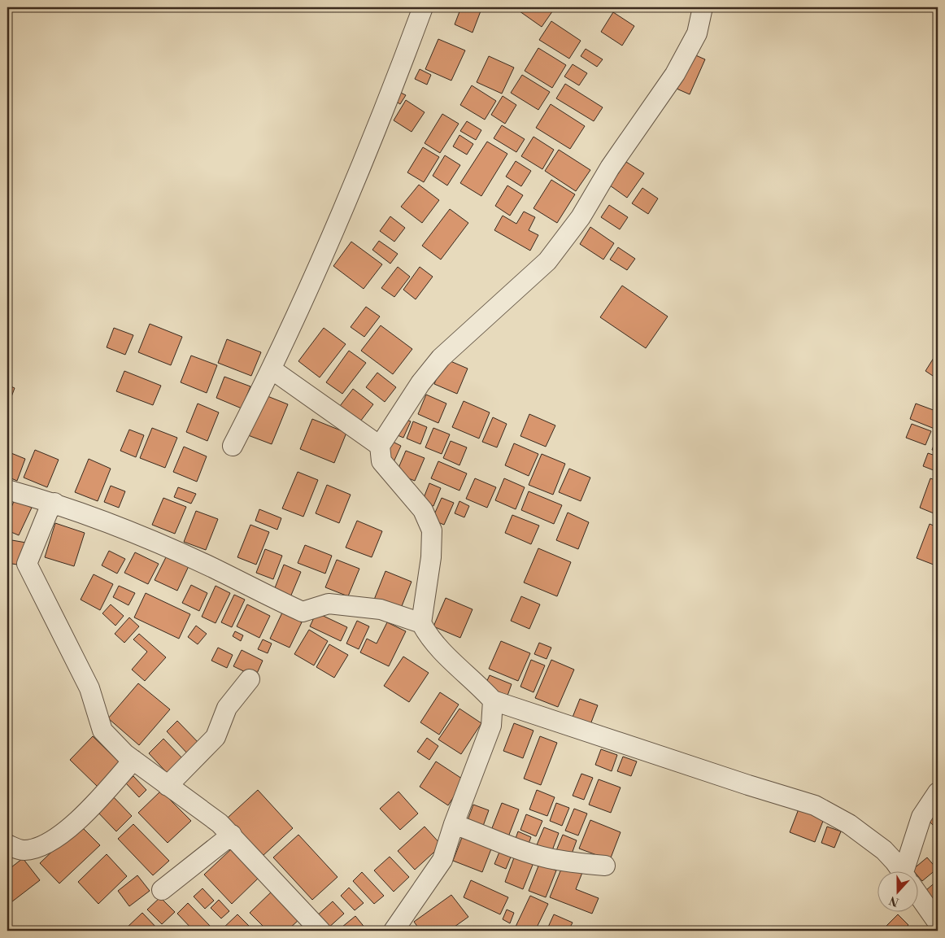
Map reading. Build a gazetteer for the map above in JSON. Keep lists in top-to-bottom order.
{
  "north": "bottom"
}
